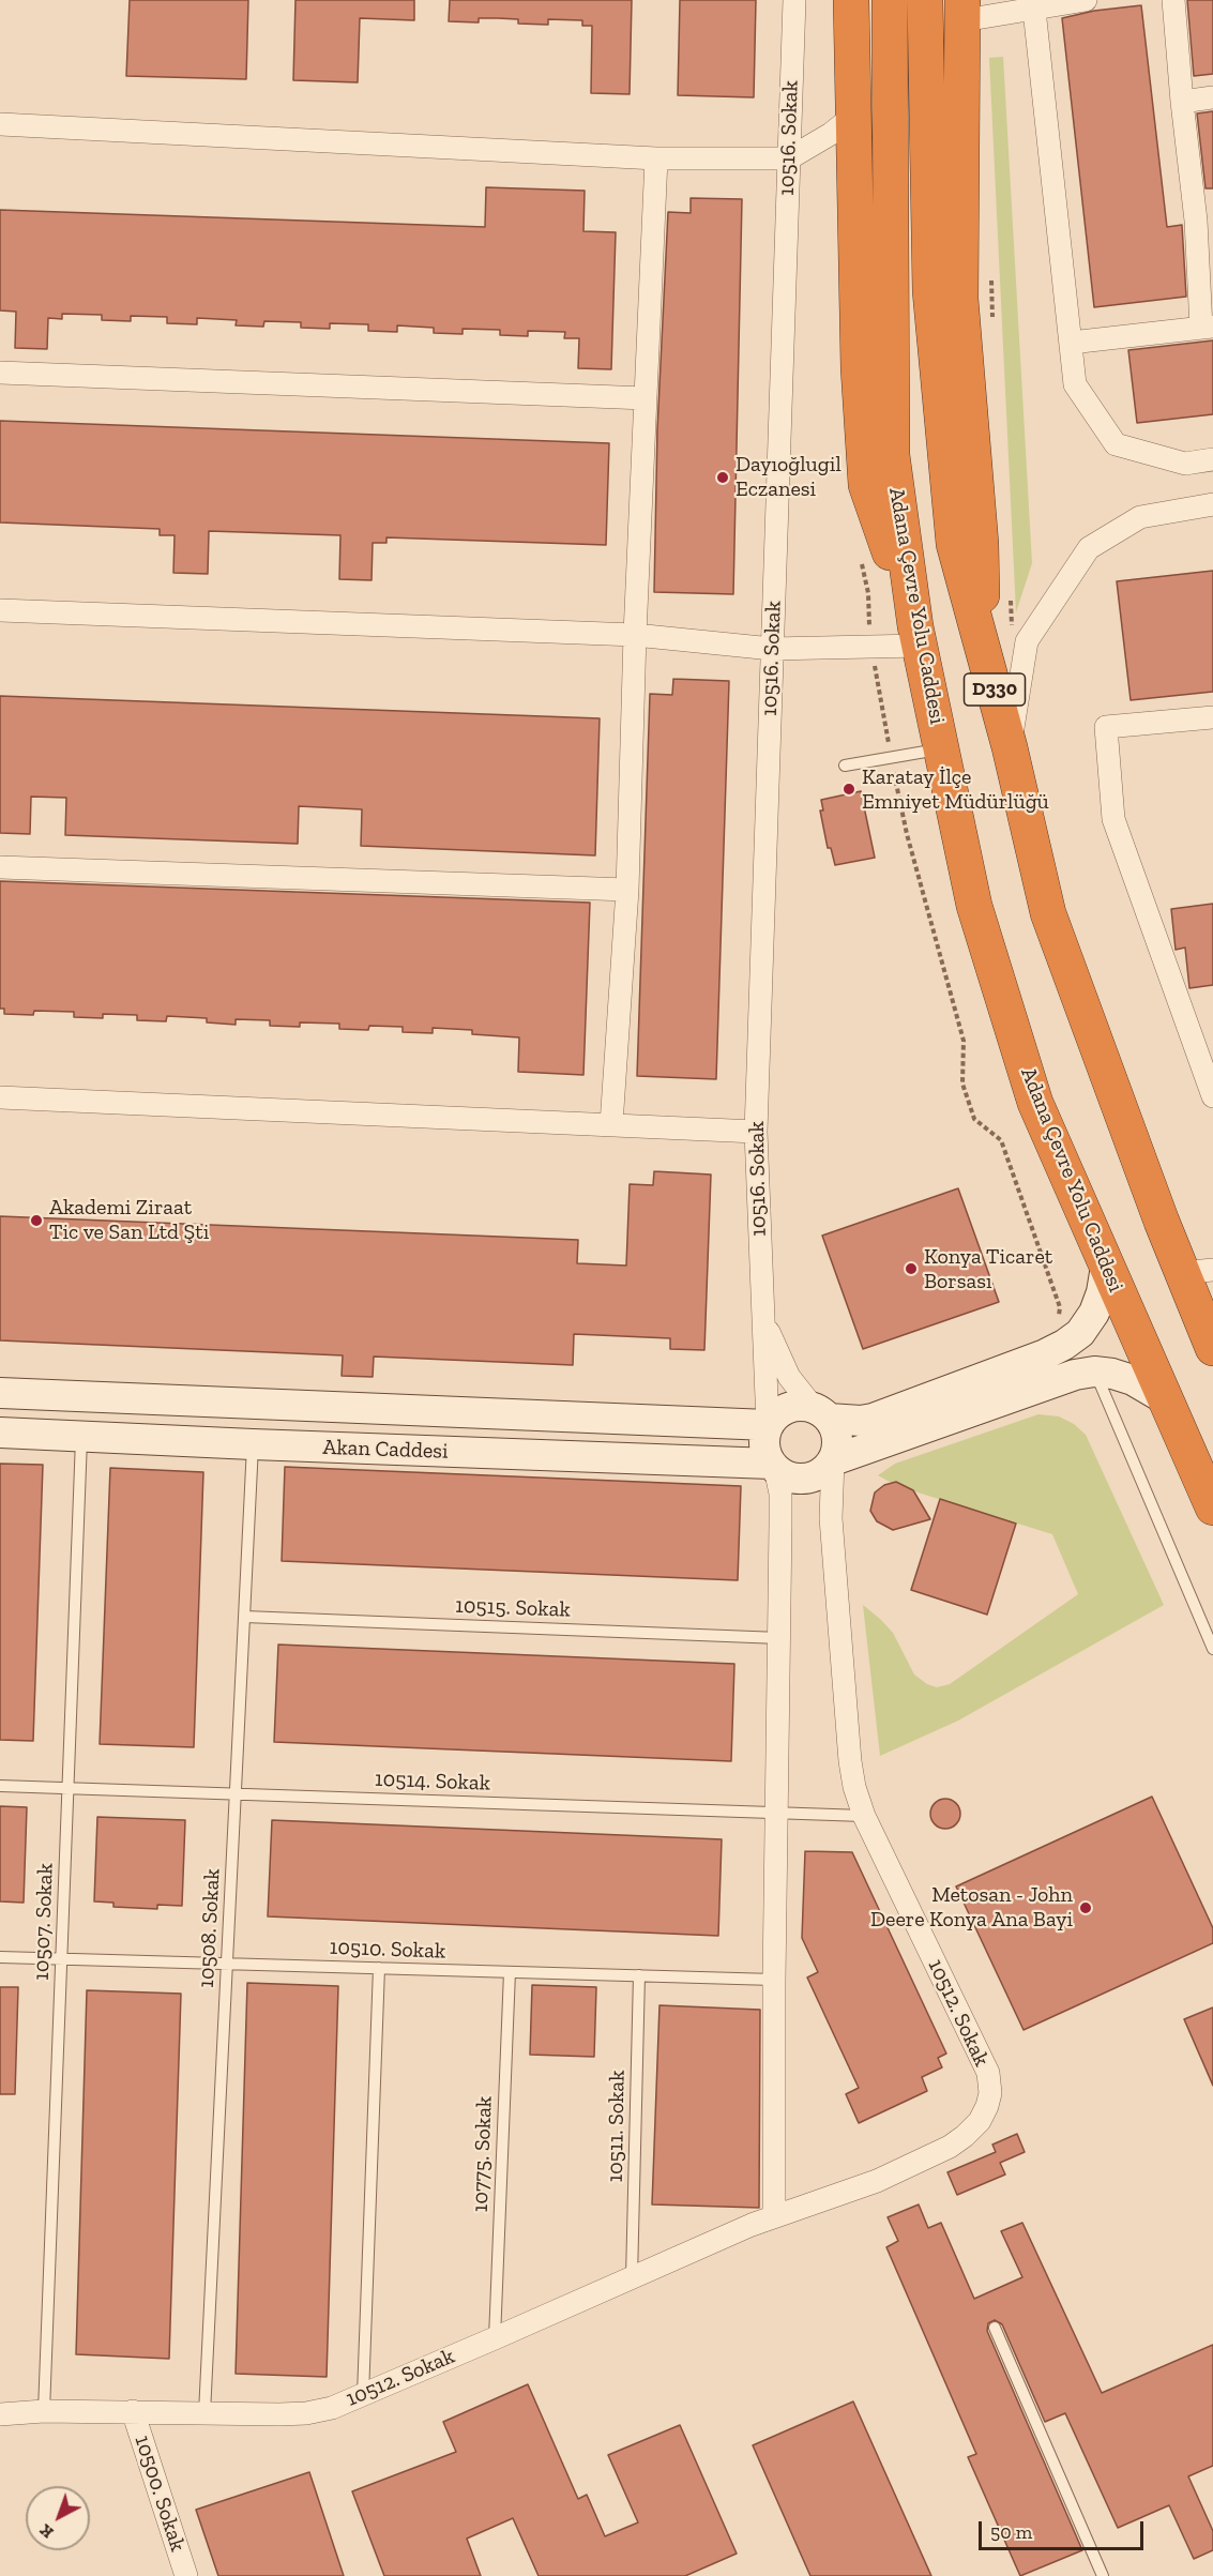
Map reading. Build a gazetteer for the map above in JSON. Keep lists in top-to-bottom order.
{
  "streets": {
    "highway": ["Adana Çevre Yolu Caddesi", "D330"],
    "street": [
      "10516. Sokak",
      "Akan Caddesi",
      "10512. Sokak",
      "10500. Sokak"
    ],
    "lane": [
      "10515. Sokak",
      "10514. Sokak",
      "10507. Sokak",
      "10508. Sokak",
      "10510. Sokak",
      "10511. Sokak",
      "10775. Sokak"
    ]
  },
  "crossings": [
    ["10516. Sokak", "Akan Caddesi"],
    ["10516. Sokak", "10512. Sokak"],
    ["Akan Caddesi", "10507. Sokak"],
    ["Akan Caddesi", "10508. Sokak"],
    ["Akan Caddesi", "10512. Sokak"],
    ["10515. Sokak", "10508. Sokak"],
    ["10514. Sokak", "10507. Sokak"],
    ["10514. Sokak", "10508. Sokak"],
    ["10514. Sokak", "10512. Sokak"],
    ["10507. Sokak", "10510. Sokak"],
    ["10507. Sokak", "10512. Sokak"],
    ["10508. Sokak", "10510. Sokak"],
    ["10508. Sokak", "10512. Sokak"],
    ["10510. Sokak", "10511. Sokak"],
    ["10510. Sokak", "10775. Sokak"],
    ["10512. Sokak", "10511. Sokak"],
    ["10512. Sokak", "10775. Sokak"],
    ["10512. Sokak", "10500. Sokak"]
  ],
  "places": [
    "Dayıoğlugil Eczanesi",
    "Karatay İlçe Emniyet Müdürlüğü",
    "Akademi Ziraat Tic ve San Ltd Şti",
    "Konya Ticaret Borsası",
    "Metosan - John Deere Konya Ana Bayi"
  ],
  "scale_bar": "50 m",
  "north": "bottom left"
}
